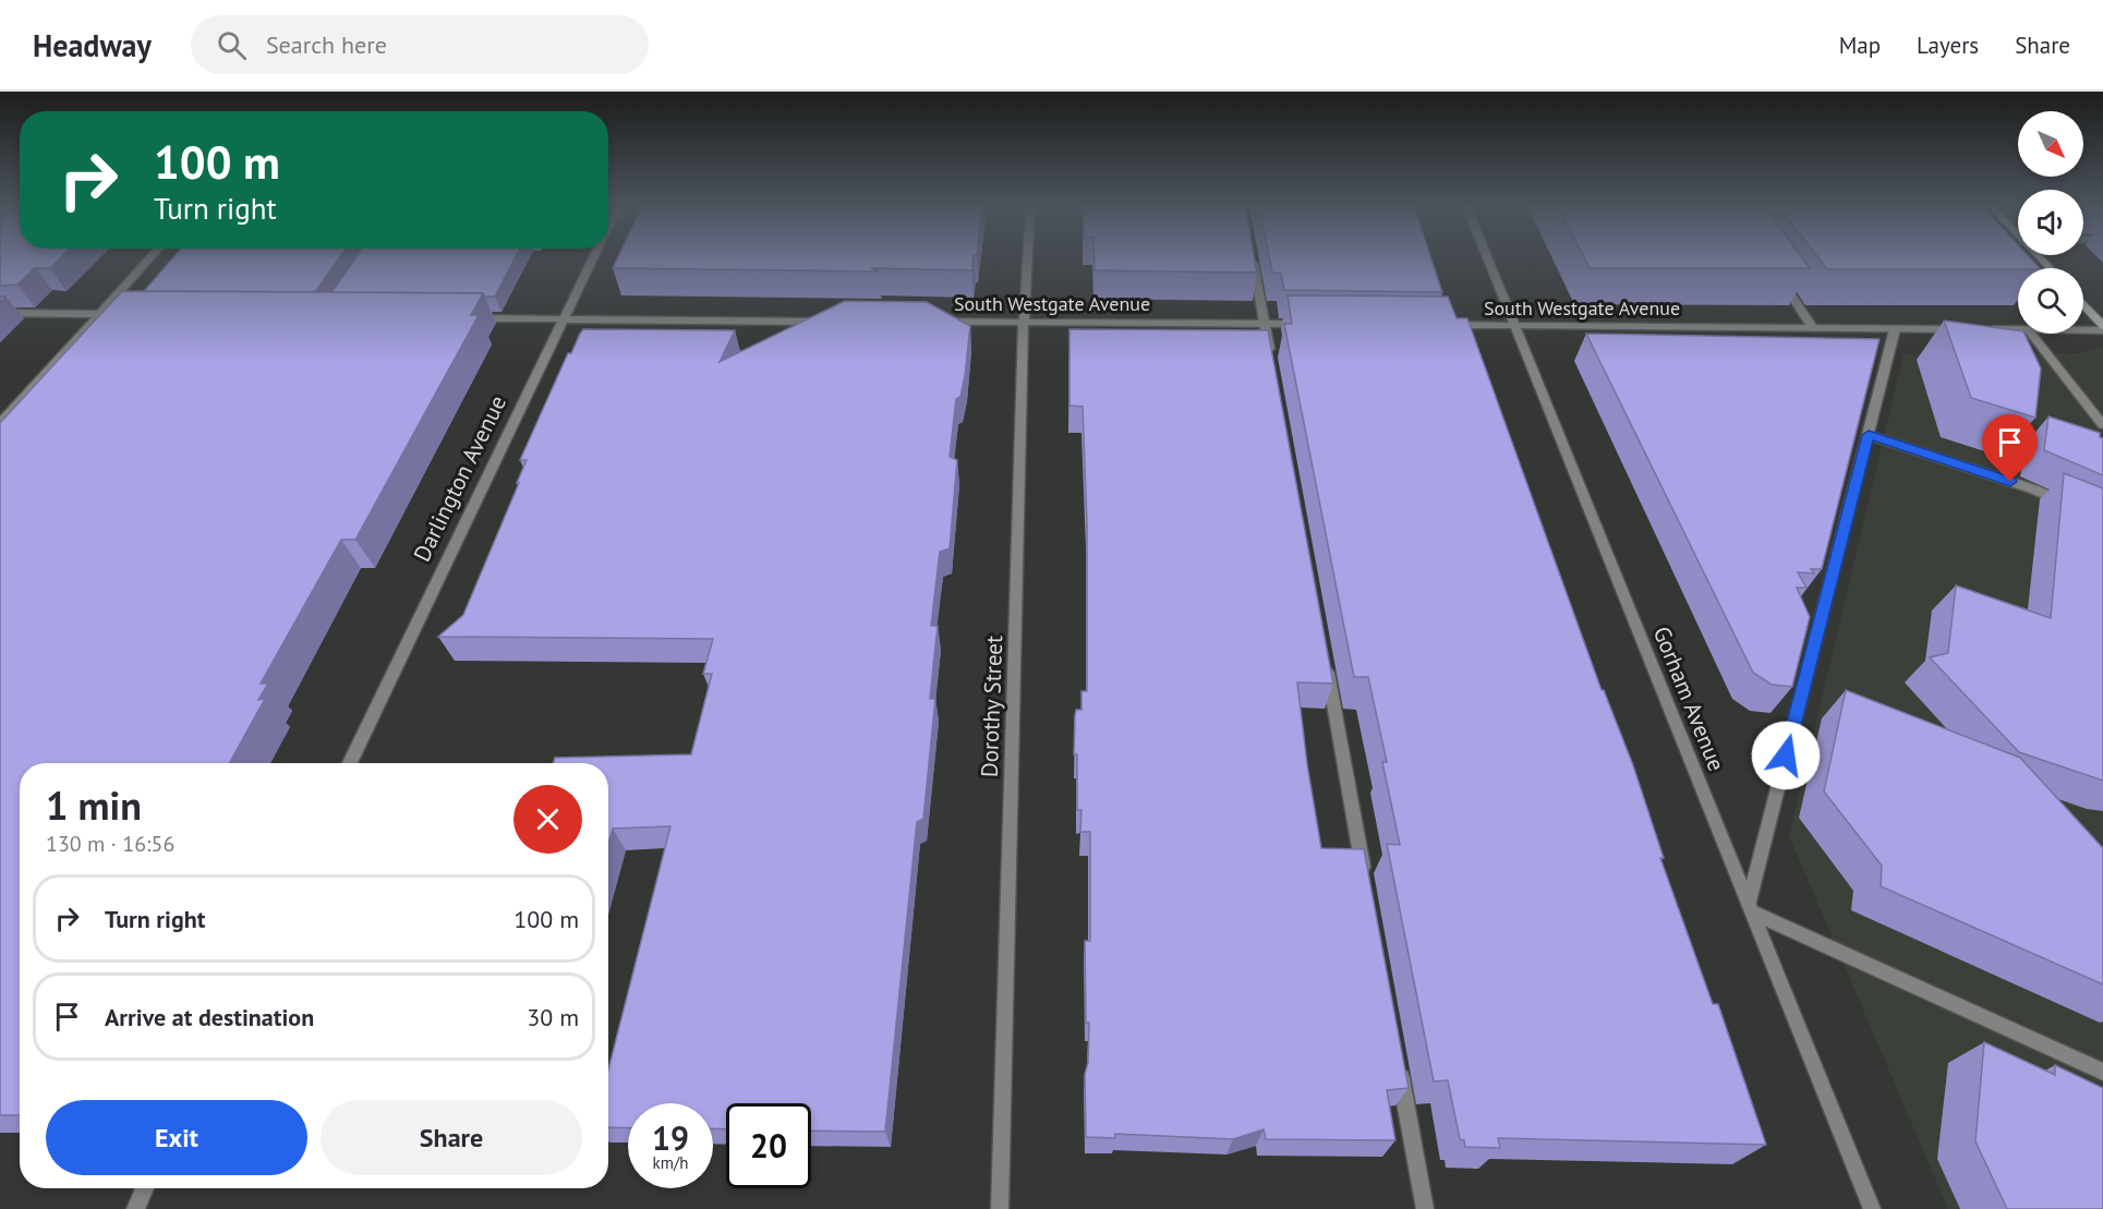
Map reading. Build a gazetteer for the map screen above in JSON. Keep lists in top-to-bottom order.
{
  "streets": {
    "street": [
      "South Westgate Avenue",
      "Darlington Avenue",
      "Gorham Avenue",
      "Dorothy Street"
    ]
  },
  "crossings": [
    ["South Westgate Avenue", "Gorham Avenue"],
    ["South Westgate Avenue", "Dorothy Street"]
  ],
  "north": "bottom right",
  "page": {
    "header": "Headway",
    "search": "Search here",
    "nav": ["Map", "Layers", "Share"],
    "turn": ["100 m", "Turn right"],
    "heading": ["1 min", "130 m · 16:56"],
    "list": [
      {
        "name": "Turn right",
        "value": "100 m"
      },
      {
        "name": "Arrive at destination",
        "value": "30 m"
      }
    ],
    "buttons": ["Exit", "Share"],
    "speed": "19 km/h",
    "limit": "20"
  }
}
